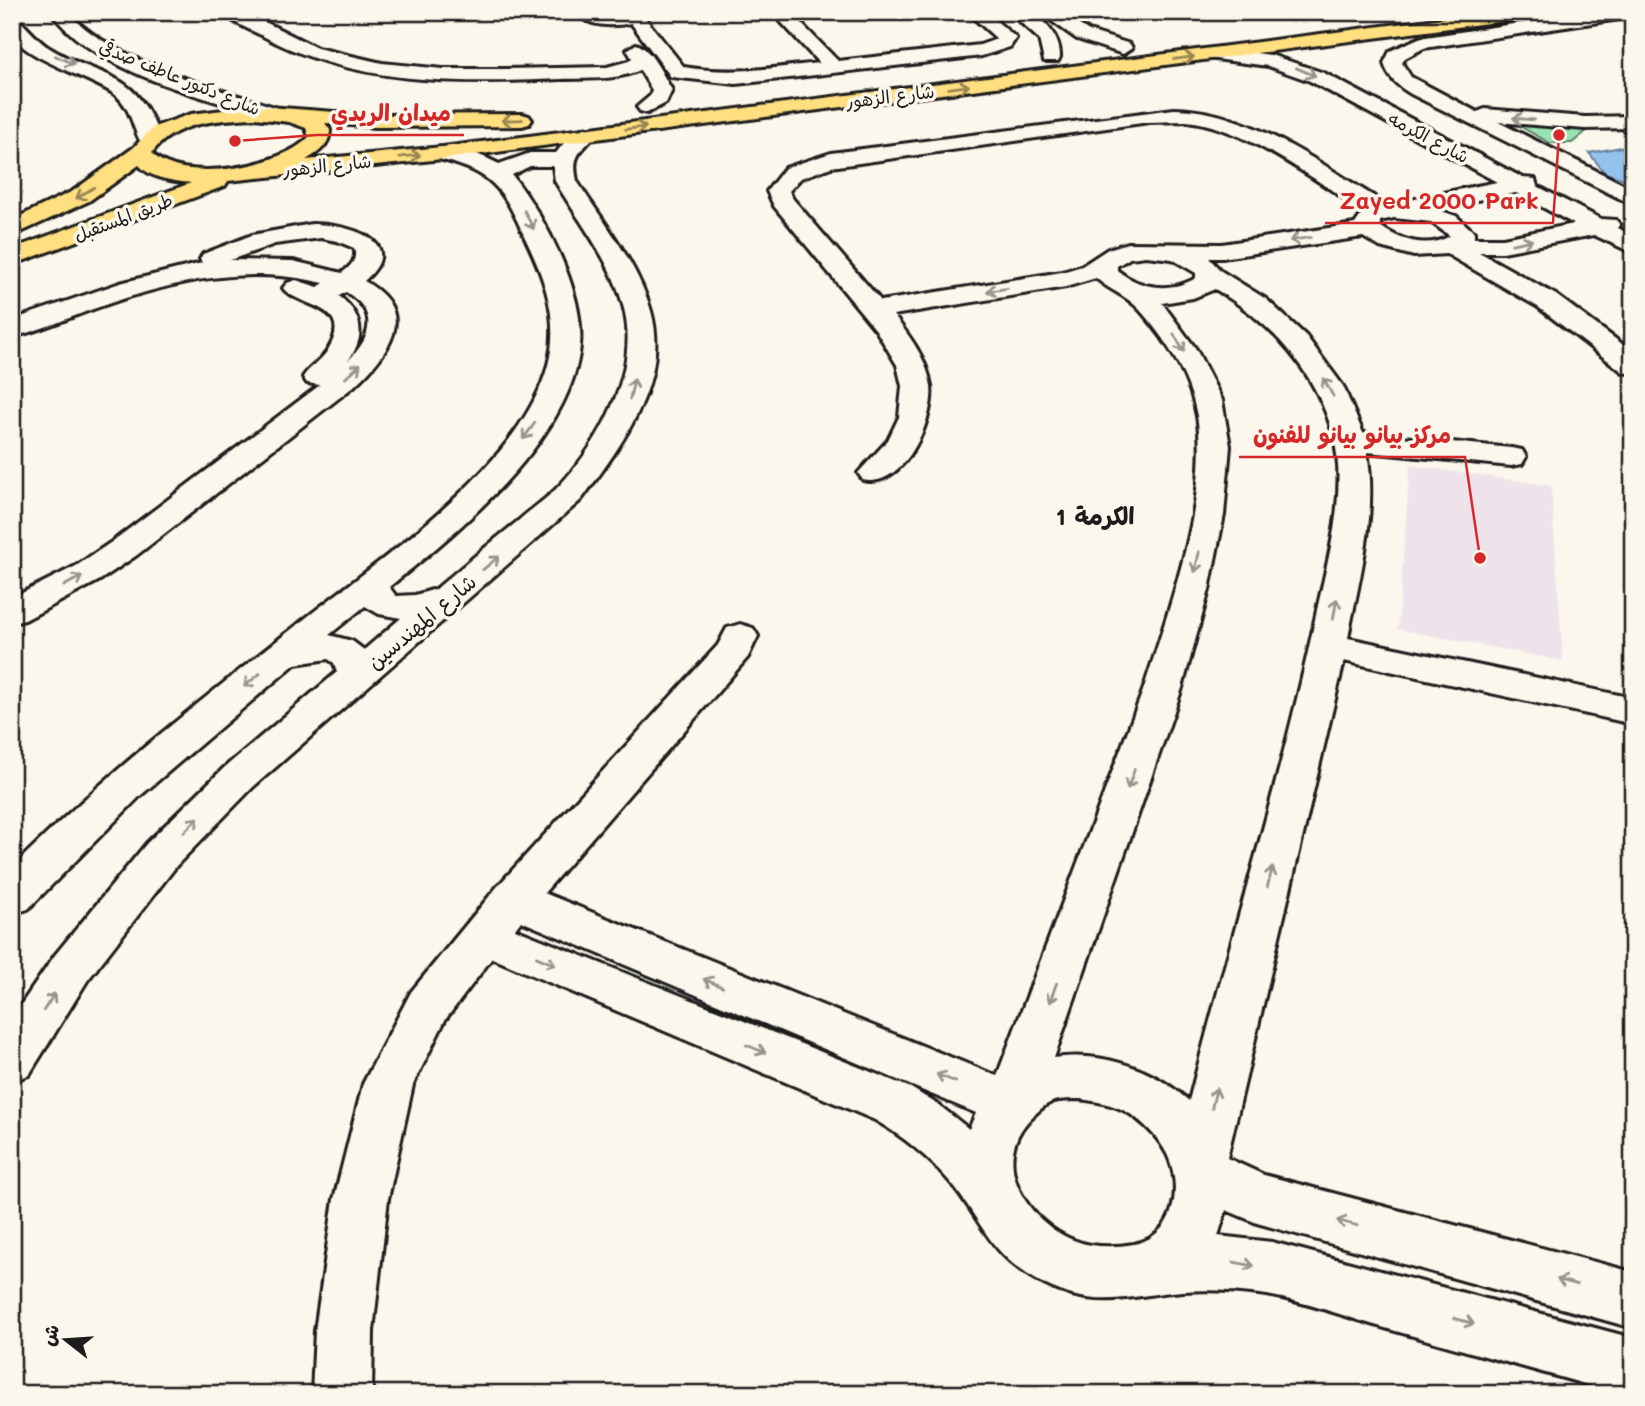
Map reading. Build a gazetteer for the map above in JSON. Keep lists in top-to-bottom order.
{
  "streets": {
    "main road": ["شارع الزهور", "طريق المستقبل"],
    "street": ["شارع دكتور عاطف صدقي", "شارع الكرمه", "شارع المهندسين"]
  },
  "crossings": [
    ["شارع دكتور عاطف صدقي", "شارع الزهور"],
    ["شارع دكتور عاطف صدقي", "طريق المستقبل"],
    ["شارع الزهور", "شارع الكرمه"],
    ["شارع الزهور", "طريق المستقبل"],
    ["شارع الزهور", "شارع المهندسين"]
  ],
  "districts": ["الكرمة 1"],
  "places": ["Zayed 2000 Park", "ميدان الريدي", "مركز بيانو بيانو للفنون"],
  "north": "left"
}
